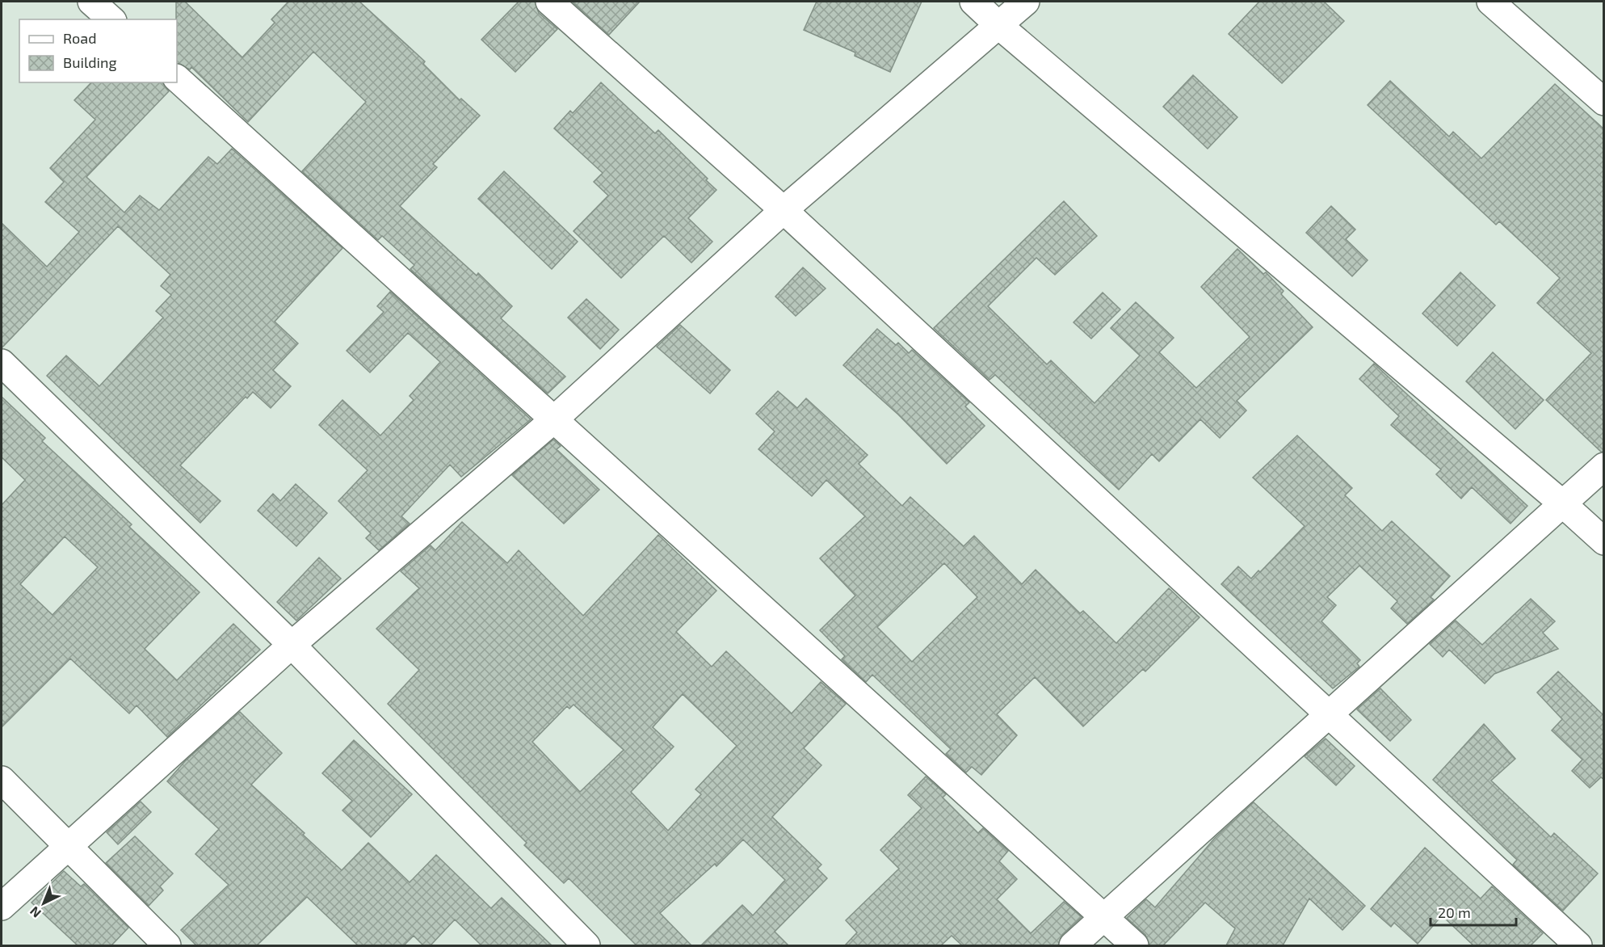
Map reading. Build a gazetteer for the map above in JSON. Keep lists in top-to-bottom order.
{
  "legend": ["Road", "Building"],
  "scale_bar": "20 m",
  "north": "bottom left"
}
